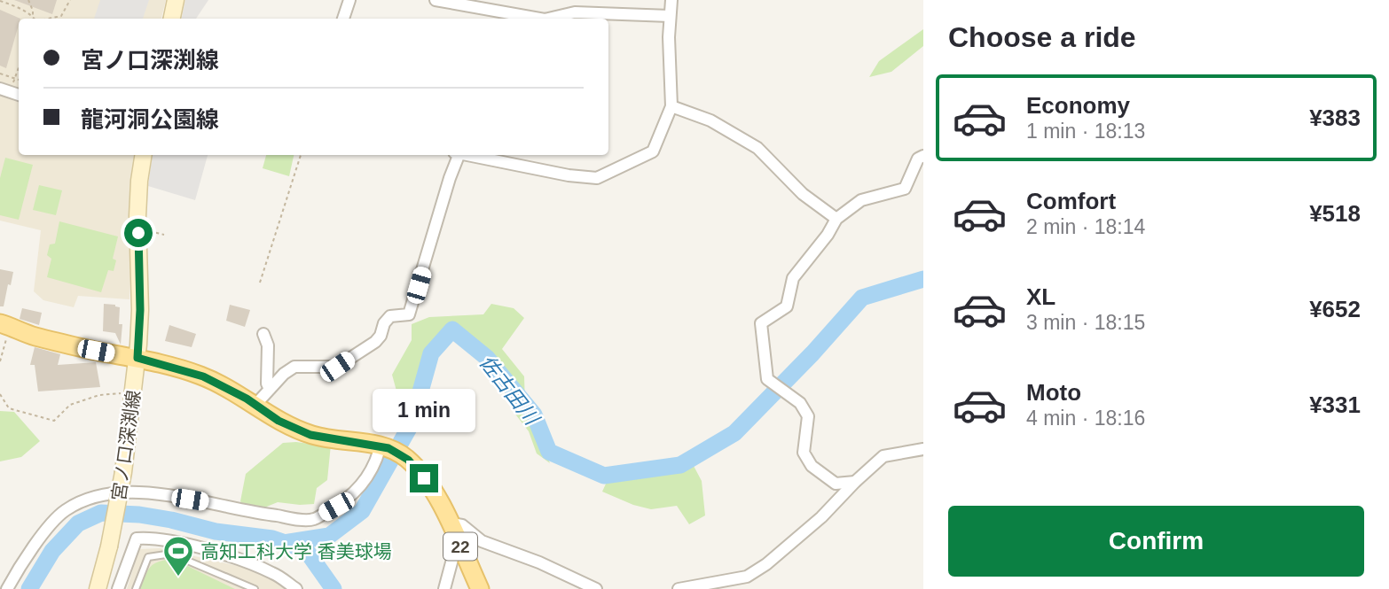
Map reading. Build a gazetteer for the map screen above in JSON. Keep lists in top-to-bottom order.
{
  "streets": {
    "main road": ["宮ノ口深渕線", "22"]
  },
  "crossings": [
    ["宮ノ口深渕線", "22"]
  ],
  "water": ["佐古田川"],
  "places": {
    "sports": ["高知工科大学 香美球場"]
  },
  "page": {
    "heading": "Choose a ride",
    "banner": ["宮ノ口深渕線", "龍河洞公園線"],
    "list": [
      {
        "name": "Economy",
        "note": "1 min · 18:13",
        "value": "¥383"
      },
      {
        "name": "Comfort",
        "note": "2 min · 18:14",
        "value": "¥518"
      },
      {
        "name": "XL",
        "note": "3 min · 18:15",
        "value": "¥652"
      },
      {
        "name": "Moto",
        "note": "4 min · 18:16",
        "value": "¥331"
      }
    ],
    "bubble": "1 min",
    "buttons": "Confirm"
  }
}
